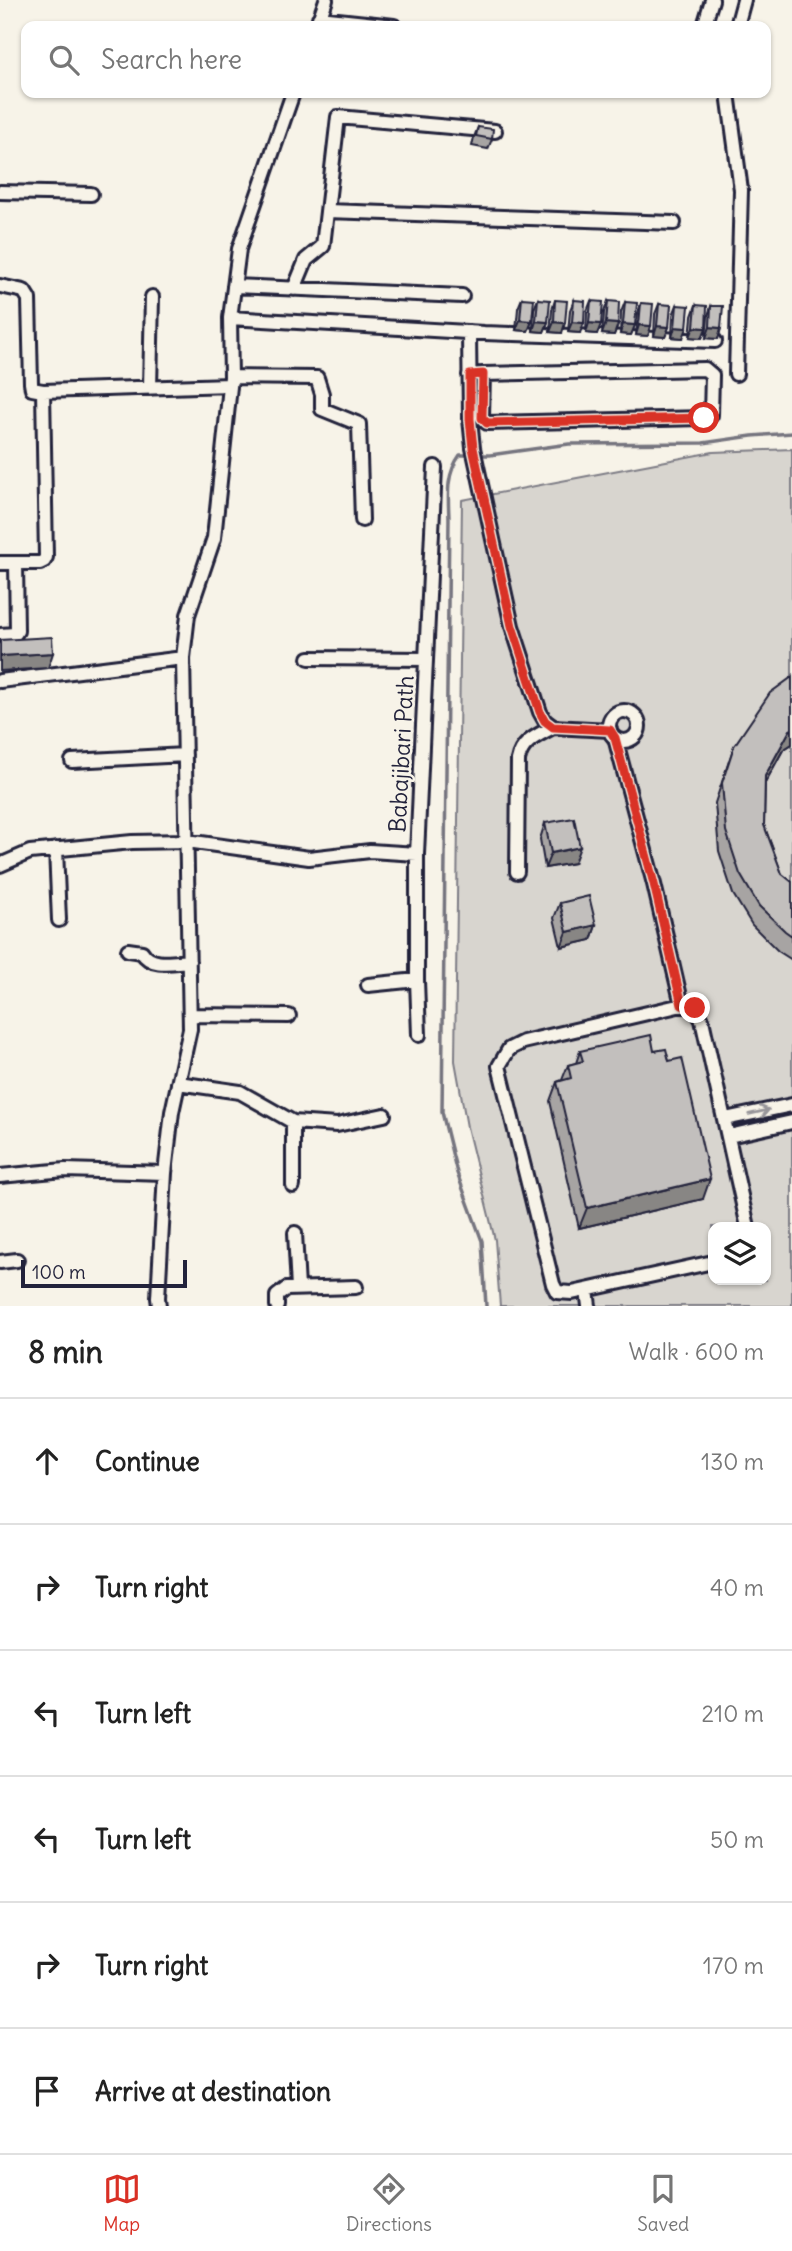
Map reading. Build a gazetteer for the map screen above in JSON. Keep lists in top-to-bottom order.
{
  "streets": {
    "street": ["Babajibari Path"]
  },
  "scale_bar": "100 m",
  "page": {
    "search": "Search here",
    "scale": "100 m",
    "heading": ["8 min", "Walk · 600 m"],
    "list": [
      ["Continue", "130 m"],
      ["Turn right", "40 m"],
      ["Turn left", "210 m"],
      ["Turn left", "50 m"],
      ["Turn right", "170 m"],
      "Arrive at destination"
    ],
    "nav": ["Map", "Directions", "Saved"]
  }
}
